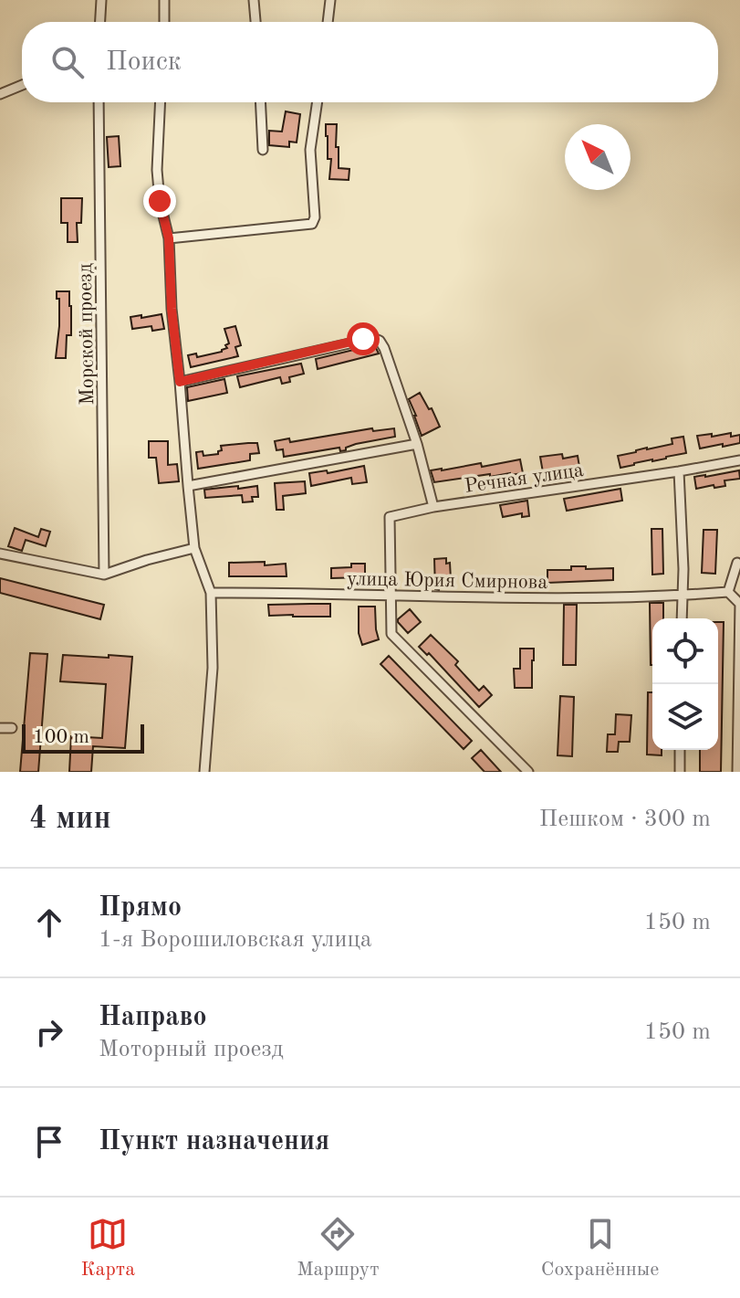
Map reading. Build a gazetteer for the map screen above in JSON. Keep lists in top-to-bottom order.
{
  "streets": {
    "street": ["Морской проезд", "Речная улица", "улица Юрия Смирнова"]
  },
  "crossings": [
    ["Речная улица", "улица Юрия Смирнова"]
  ],
  "scale_bar": "100 m",
  "north": "top left",
  "page": {
    "search": "Поиск",
    "scale": "100 m",
    "heading": ["4 мин", "Пешком · 300 m"],
    "list": [
      ["Прямо", "1-я Ворошиловская улица", "150 m"],
      ["Направо", "Моторный проезд", "150 m"],
      "Пункт назначения"
    ],
    "nav": ["Карта", "Маршрут", "Сохранённые"]
  }
}
